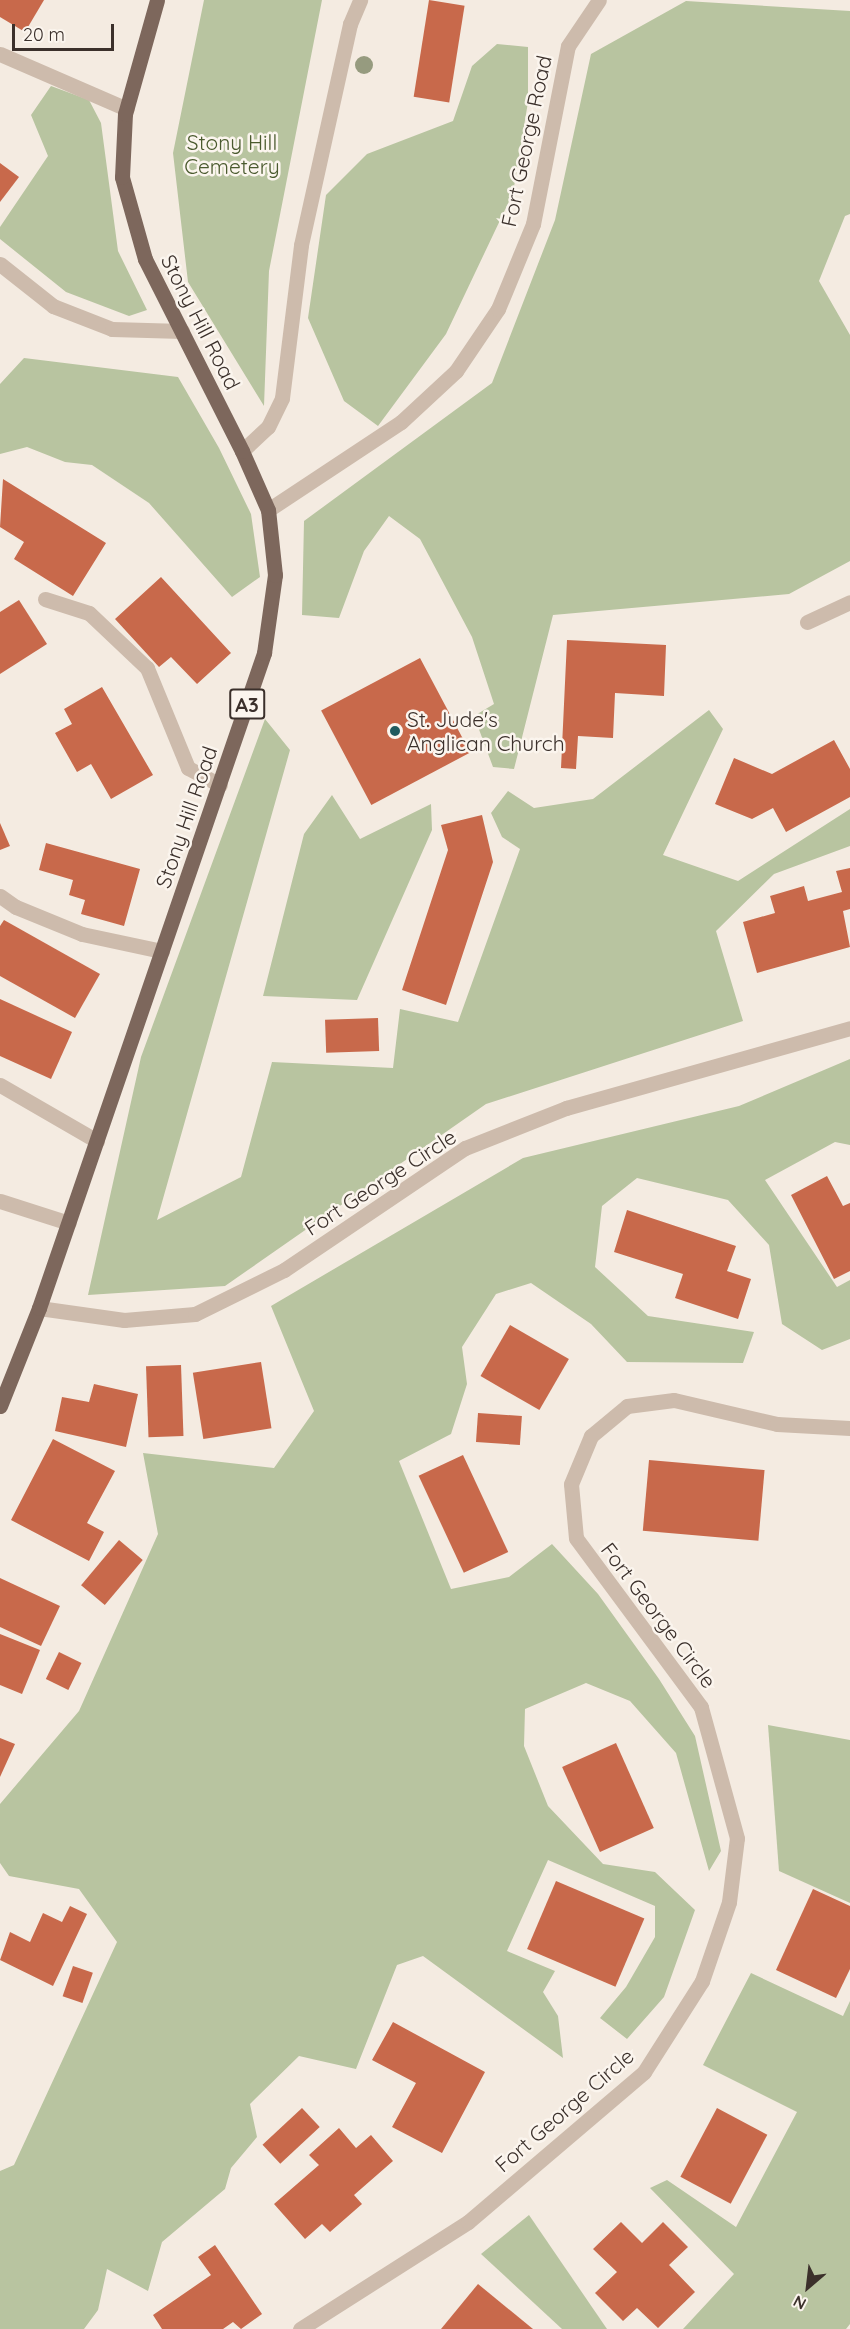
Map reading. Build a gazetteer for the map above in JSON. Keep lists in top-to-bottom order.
{
  "streets": {
    "main road": ["Stony Hill Road", "A3"],
    "street": ["Fort George Road", "Fort George Circle"]
  },
  "crossings": [
    ["Fort George Road", "Stony Hill Road"],
    ["Stony Hill Road", "Fort George Circle"]
  ],
  "parks": ["Stony Hill Cemetery"],
  "places": ["St. Jude's Anglican Church"],
  "scale_bar": "20 m",
  "north": "bottom left"
}
